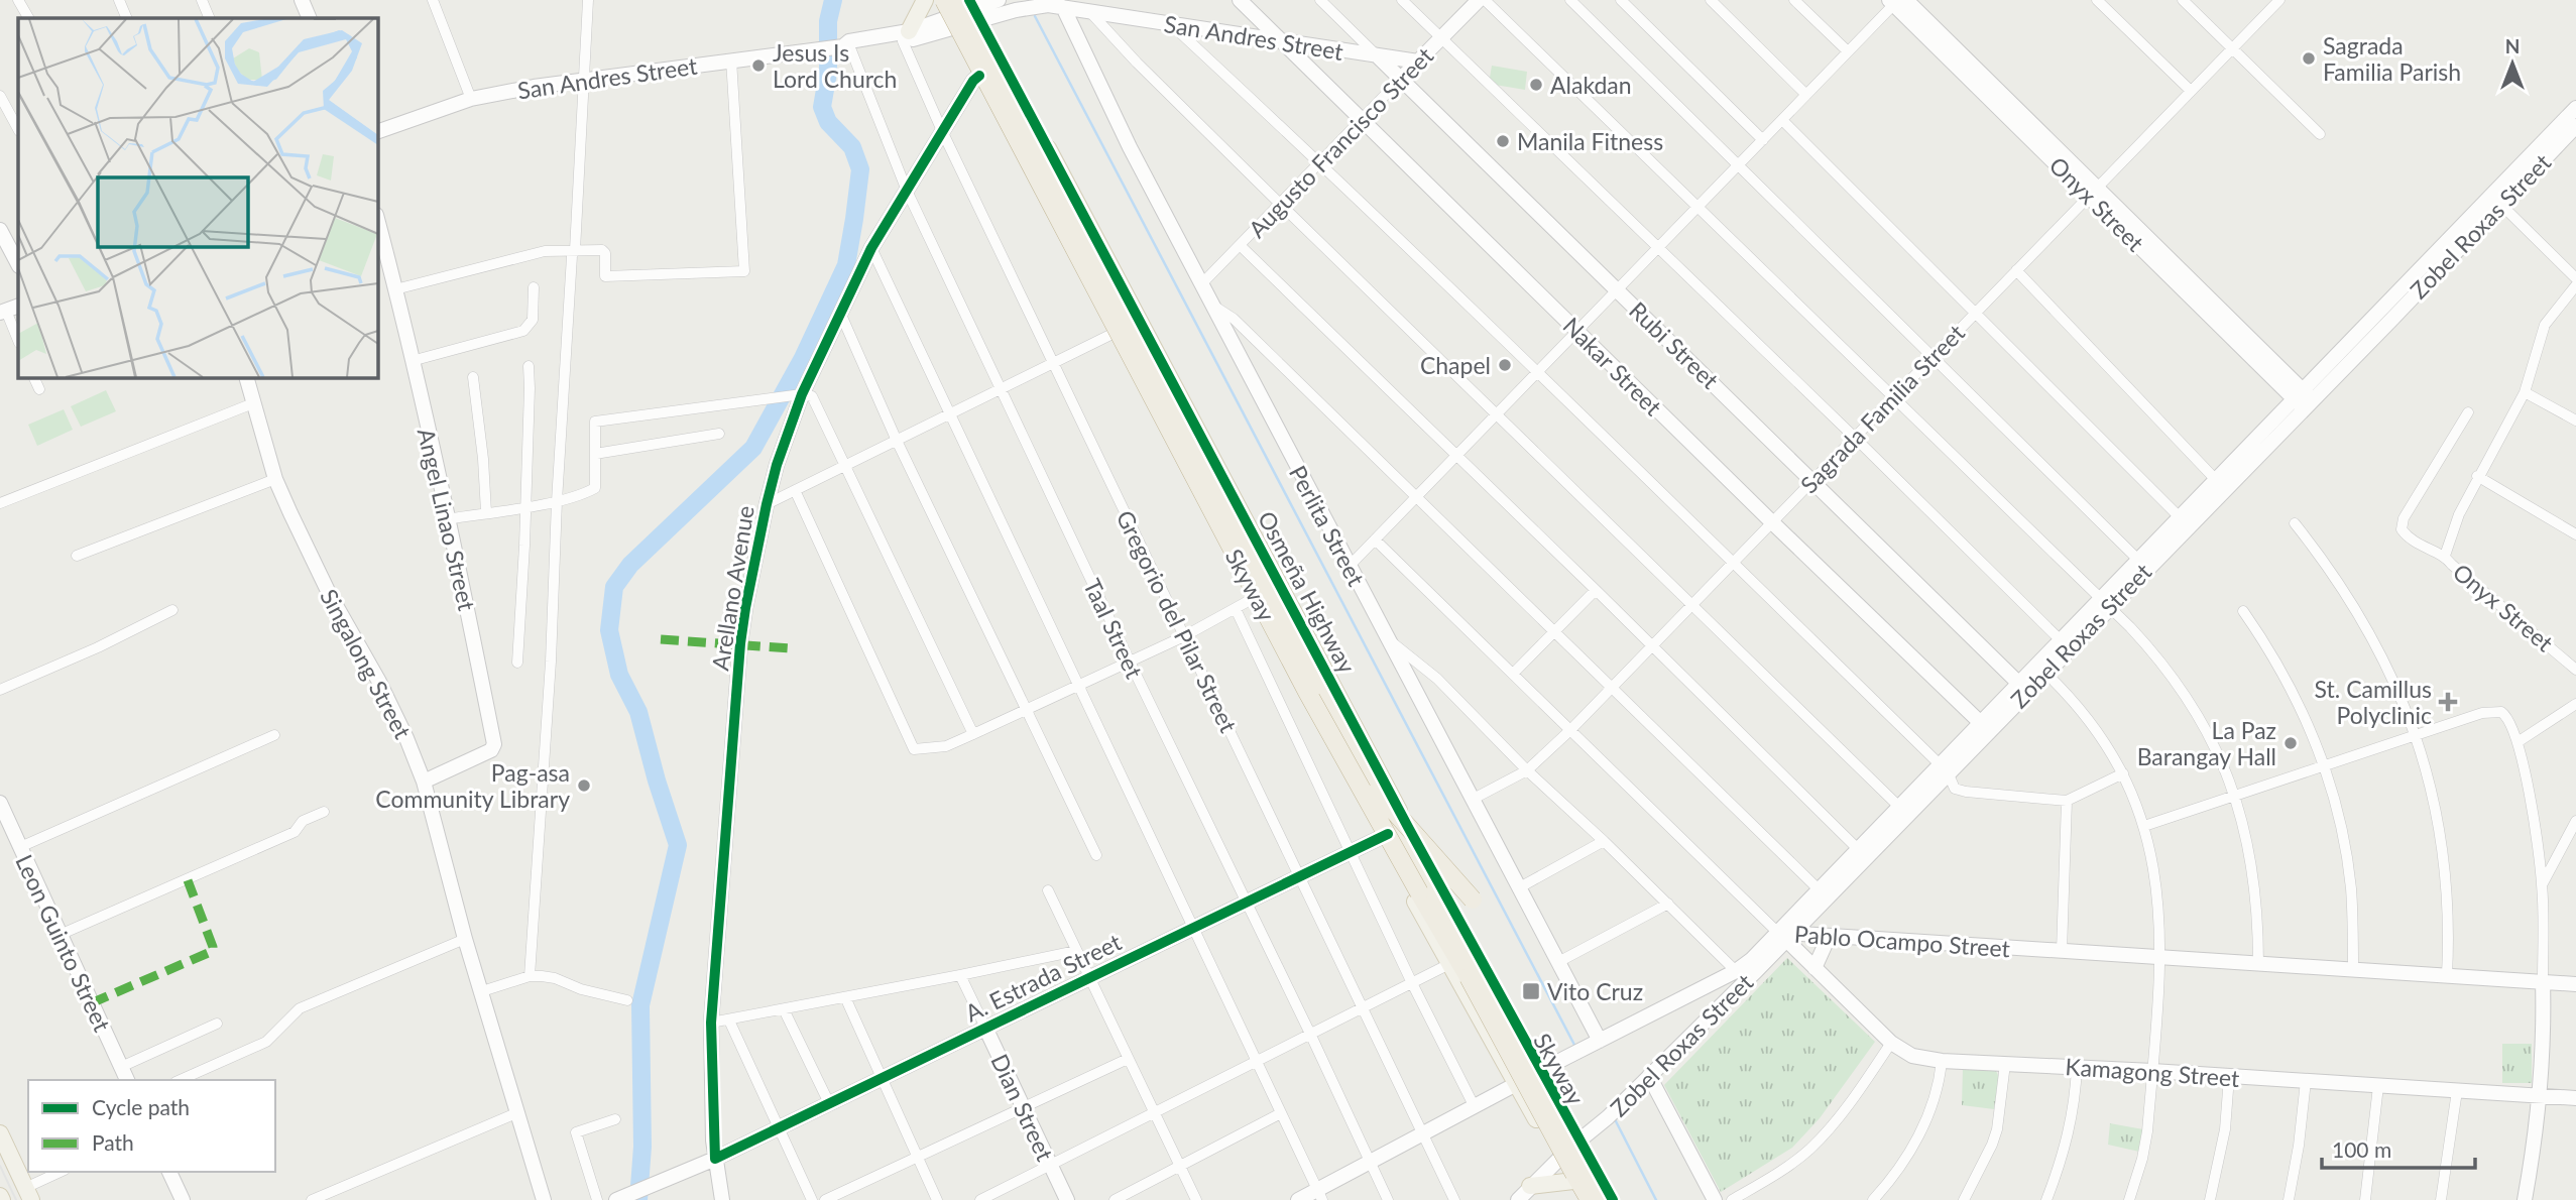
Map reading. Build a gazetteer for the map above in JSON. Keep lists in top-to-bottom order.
{
  "streets": {
    "highway": ["Skyway"],
    "main road": ["Osmeña Highway"],
    "street": [
      "San Andres Street",
      "Augusto Francisco Street",
      "Onyx Street",
      "Zobel Roxas Street",
      "Rubi Street",
      "Nakar Street",
      "Sagrada Familia Street",
      "Angel Linao Street",
      "Perlita Street",
      "Arellano Avenue",
      "Gregorio del Pilar Street",
      "Taal Street",
      "Singalong Street",
      "Pablo Ocampo Street",
      "Leon Guinto Street",
      "A. Estrada Street",
      "Kamagong Street",
      "Dian Street"
    ]
  },
  "crossings": [
    ["San Andres Street", "Augusto Francisco Street"],
    ["San Andres Street", "Rubi Street"],
    ["San Andres Street", "Nakar Street"],
    ["San Andres Street", "Perlita Street"],
    ["San Andres Street", "Skyway"],
    ["San Andres Street", "Osmeña Highway"],
    ["San Andres Street", "Gregorio del Pilar Street"],
    ["San Andres Street", "Taal Street"],
    ["Augusto Francisco Street", "Rubi Street"],
    ["Augusto Francisco Street", "Nakar Street"],
    ["Augusto Francisco Street", "Perlita Street"],
    ["Onyx Street", "Zobel Roxas Street"],
    ["Onyx Street", "Sagrada Familia Street"],
    ["Zobel Roxas Street", "Rubi Street"],
    ["Zobel Roxas Street", "Nakar Street"],
    ["Zobel Roxas Street", "Osmeña Highway"],
    ["Zobel Roxas Street", "Pablo Ocampo Street"],
    ["Zobel Roxas Street", "Kamagong Street"],
    ["Rubi Street", "Sagrada Familia Street"],
    ["Nakar Street", "Sagrada Familia Street"],
    ["Sagrada Familia Street", "Perlita Street"],
    ["Angel Linao Street", "Singalong Street"],
    ["Perlita Street", "Pablo Ocampo Street"],
    ["Skyway", "Osmeña Highway"],
    ["Arellano Avenue", "Osmeña Highway"],
    ["Arellano Avenue", "Gregorio del Pilar Street"],
    ["Arellano Avenue", "Taal Street"],
    ["Arellano Avenue", "A. Estrada Street"],
    ["Osmeña Highway", "Pablo Ocampo Street"],
    ["Osmeña Highway", "A. Estrada Street"],
    ["Gregorio del Pilar Street", "Pablo Ocampo Street"],
    ["Gregorio del Pilar Street", "A. Estrada Street"],
    ["Taal Street", "Pablo Ocampo Street"],
    ["Taal Street", "A. Estrada Street"],
    ["Pablo Ocampo Street", "Kamagong Street"],
    ["A. Estrada Street", "Dian Street"]
  ],
  "places": {
    "other": [
      "Sagrada Familia Parish",
      "Jesus Is Lord Church",
      "Alakdan",
      "Manila Fitness",
      "Chapel",
      "La Paz Barangay Hall",
      "Pag-asa Community Library"
    ],
    "health": ["St. Camillus Polyclinic"],
    "transit": ["Vito Cruz"]
  },
  "legend": ["Cycle path", "Path"],
  "scale_bar": "100 m",
  "north": "top"
}
